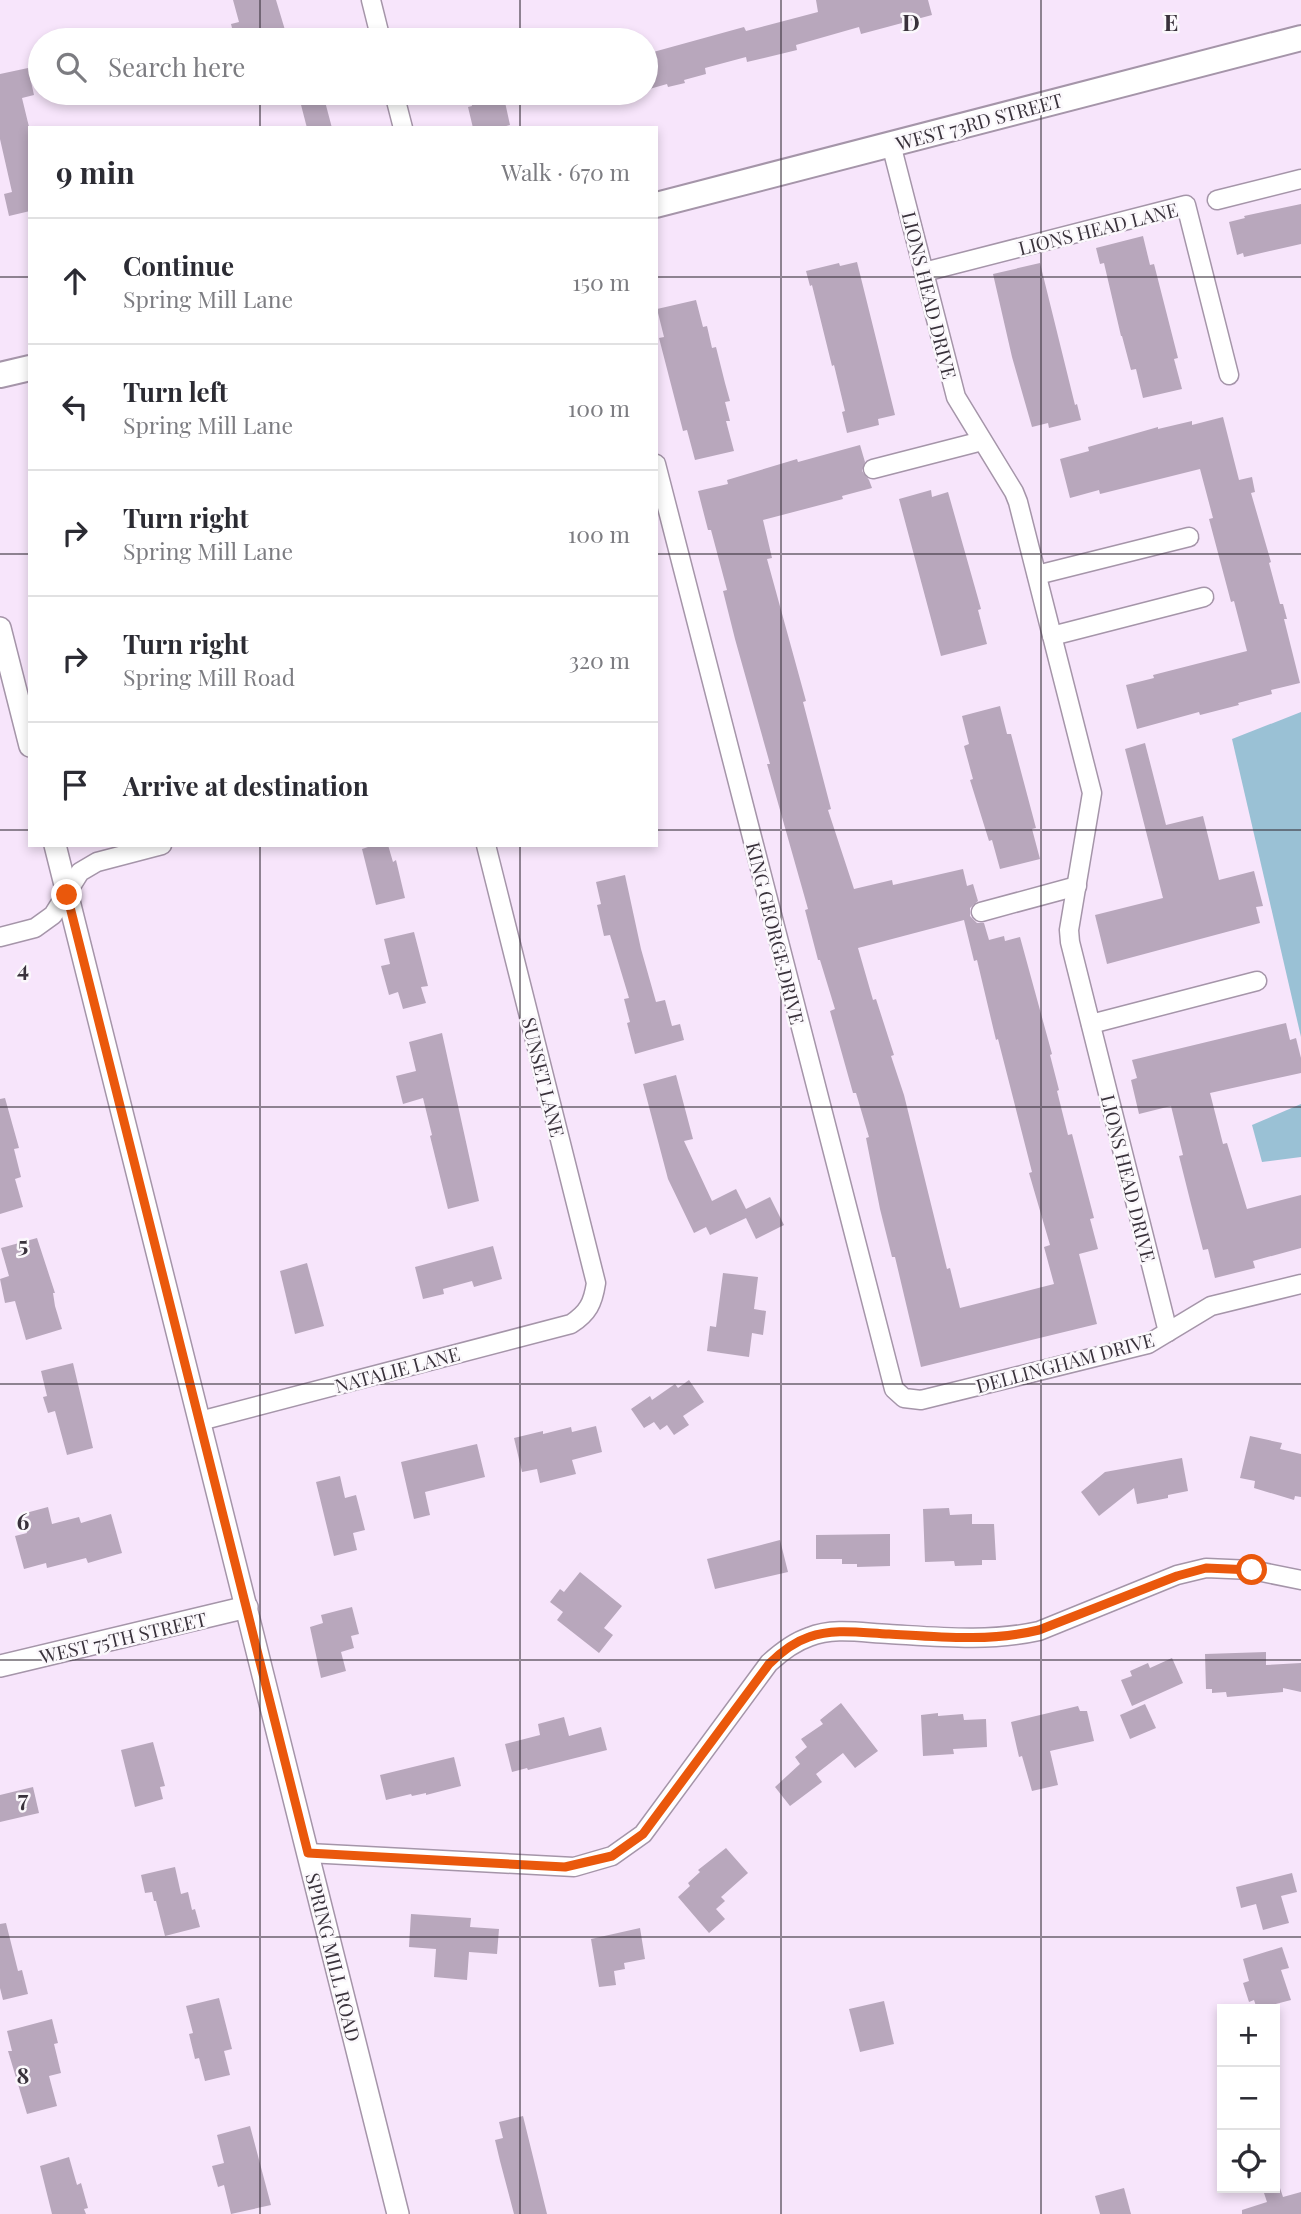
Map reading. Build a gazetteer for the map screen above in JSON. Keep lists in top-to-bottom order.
{
  "streets": {
    "main road": ["WEST 73RD STREET"],
    "street": [
      "LIONS HEAD LANE",
      "LIONS HEAD DRIVE",
      "KING GEORGE DRIVE",
      "SUNSET LANE",
      "DELLINGHAM DRIVE",
      "NATALIE LANE",
      "WEST 75TH STREET",
      "SPRING MILL ROAD"
    ]
  },
  "crossings": [
    ["WEST 73RD STREET", "LIONS HEAD DRIVE"],
    ["LIONS HEAD LANE", "LIONS HEAD DRIVE"],
    ["LIONS HEAD DRIVE", "DELLINGHAM DRIVE"],
    ["KING GEORGE DRIVE", "DELLINGHAM DRIVE"],
    ["SUNSET LANE", "NATALIE LANE"],
    ["NATALIE LANE", "SPRING MILL ROAD"],
    ["WEST 75TH STREET", "SPRING MILL ROAD"]
  ],
  "page": {
    "search": "Search here",
    "heading": ["9 min", "Walk · 670 m"],
    "list": [
      ["Continue", "Spring Mill Lane", "150 m"],
      ["Turn left", "Spring Mill Lane", "100 m"],
      ["Turn right", "Spring Mill Lane", "100 m"],
      ["Turn right", "Spring Mill Road", "320 m"],
      "Arrive at destination"
    ],
    "map_buttons": ["+", "−"]
  },
  "grid": {
    "columns": ["D", "E"],
    "rows": [
      "4",
      "5",
      "6",
      "7",
      "8"
    ]
  }
}
